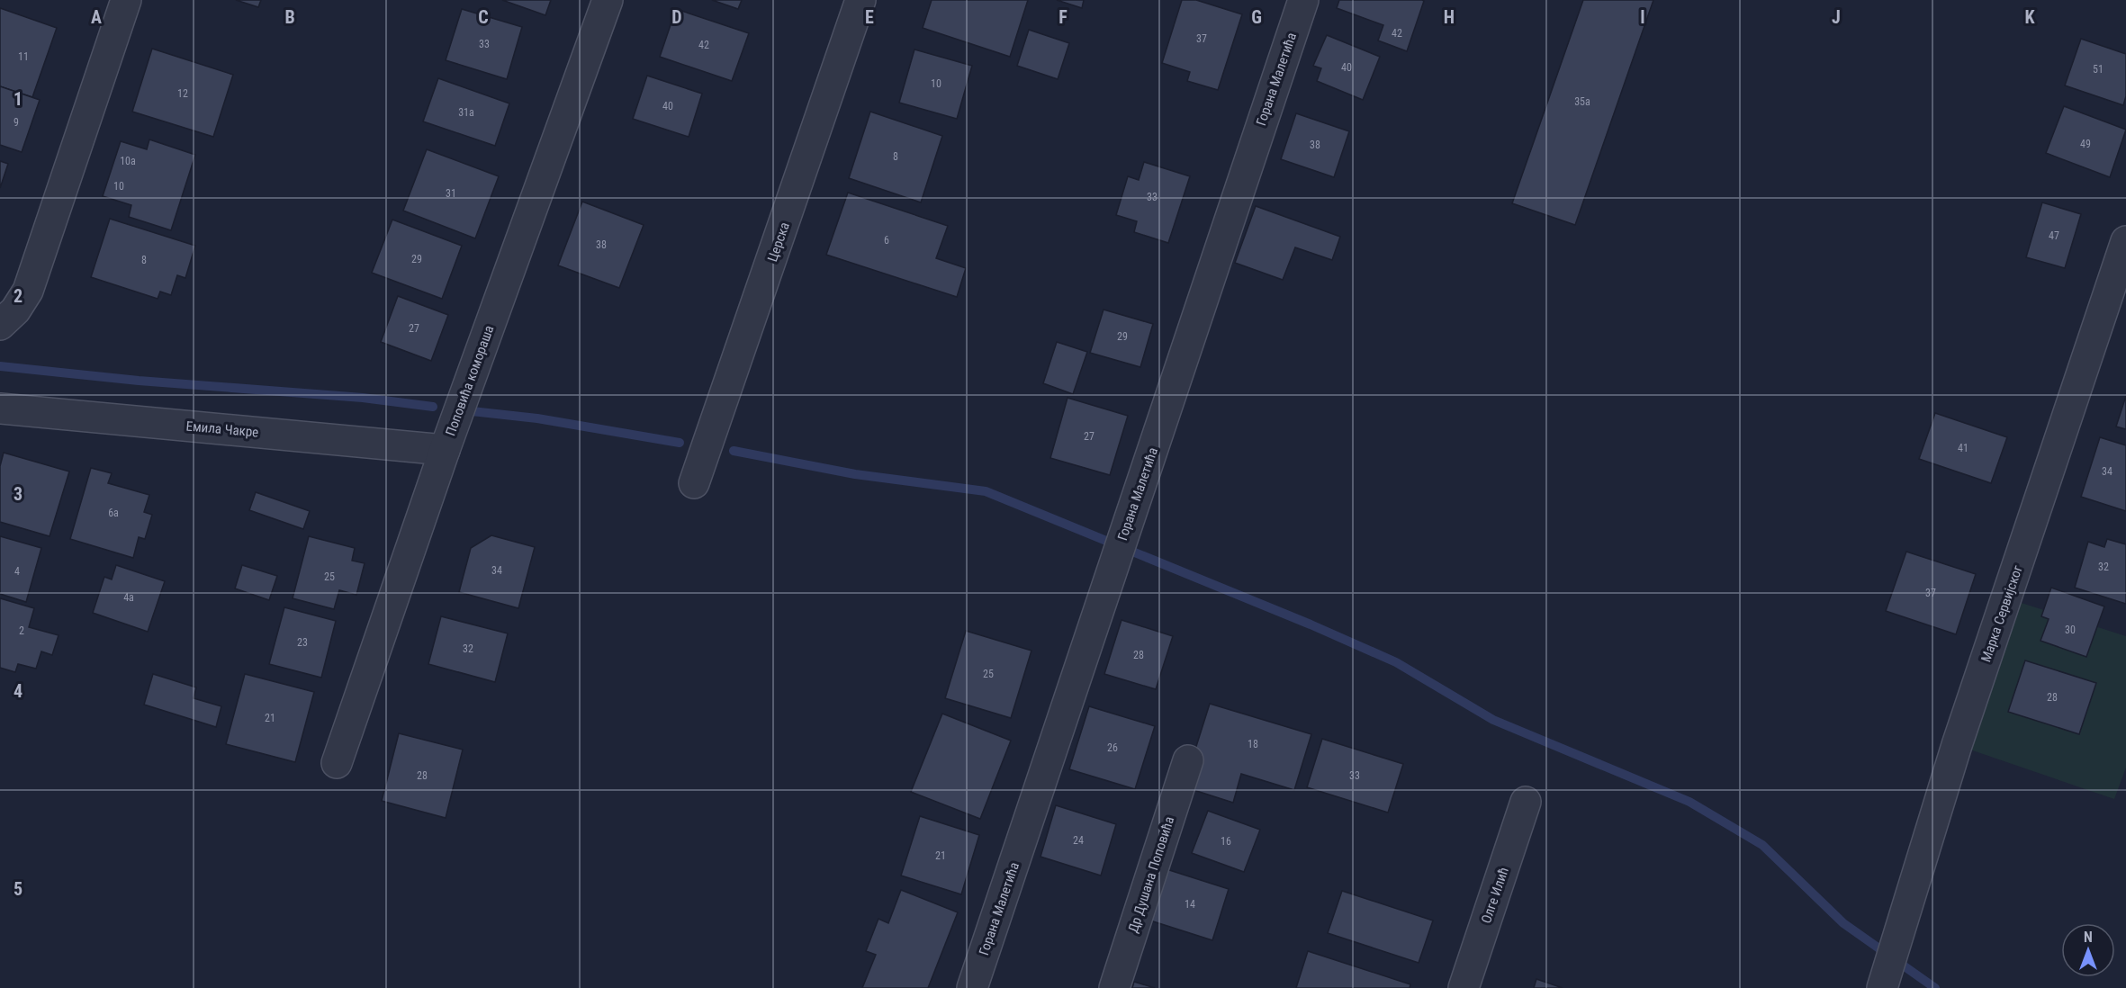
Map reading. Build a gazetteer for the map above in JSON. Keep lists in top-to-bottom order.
{
  "streets": {
    "street": [
      "Горана Малетића",
      "Церска",
      "Поповића комораша",
      "Емила Чакре",
      "Марка Сервијског",
      "Др Душана Поповића",
      "Олге Илић"
    ]
  },
  "crossings": [
    ["Поповића комораша", "Емила Чакре"]
  ],
  "house_numbers": [
    "42",
    "37",
    "33",
    "42",
    "11",
    "40",
    "51",
    "10",
    "12",
    "35a",
    "40",
    "31a",
    "9",
    "49",
    "38",
    "8",
    "10a",
    "10",
    "31",
    "33",
    "47",
    "6",
    "38",
    "29",
    "8",
    "27",
    "29",
    "27",
    "41",
    "34",
    "6a",
    "32",
    "34",
    "4",
    "25",
    "37",
    "4a",
    "30",
    "2",
    "23",
    "32",
    "28",
    "25",
    "28",
    "21",
    "18",
    "26",
    "28",
    "33",
    "24",
    "16",
    "21",
    "14"
  ],
  "north": "top",
  "grid": {
    "columns": [
      "A",
      "B",
      "C",
      "D",
      "E",
      "F",
      "G",
      "H",
      "I",
      "J",
      "K"
    ],
    "rows": [
      "1",
      "2",
      "3",
      "4",
      "5"
    ]
  }
}
